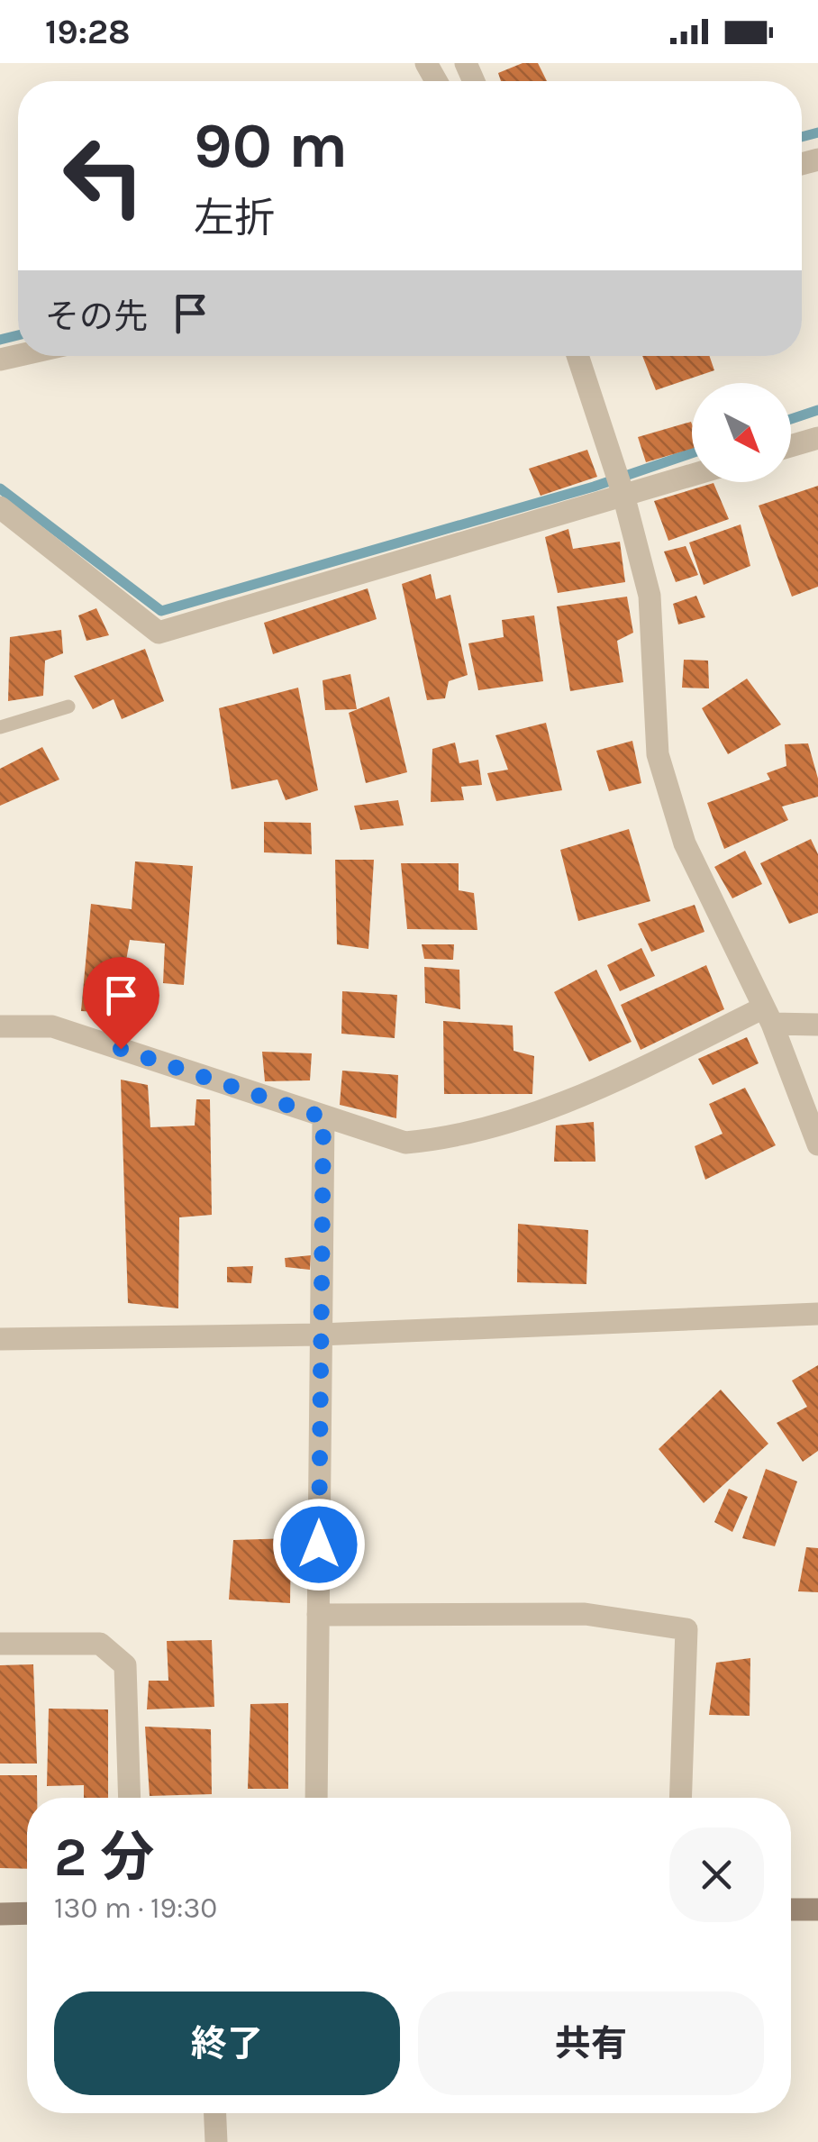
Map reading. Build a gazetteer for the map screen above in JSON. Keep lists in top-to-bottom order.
{
  "north": "bottom right",
  "page": {
    "status": "19:28",
    "turn": ["90 m", "左折"],
    "then": "その先",
    "heading": ["2 分", "130 m · 19:30"],
    "buttons": ["終了", "共有"]
  }
}
